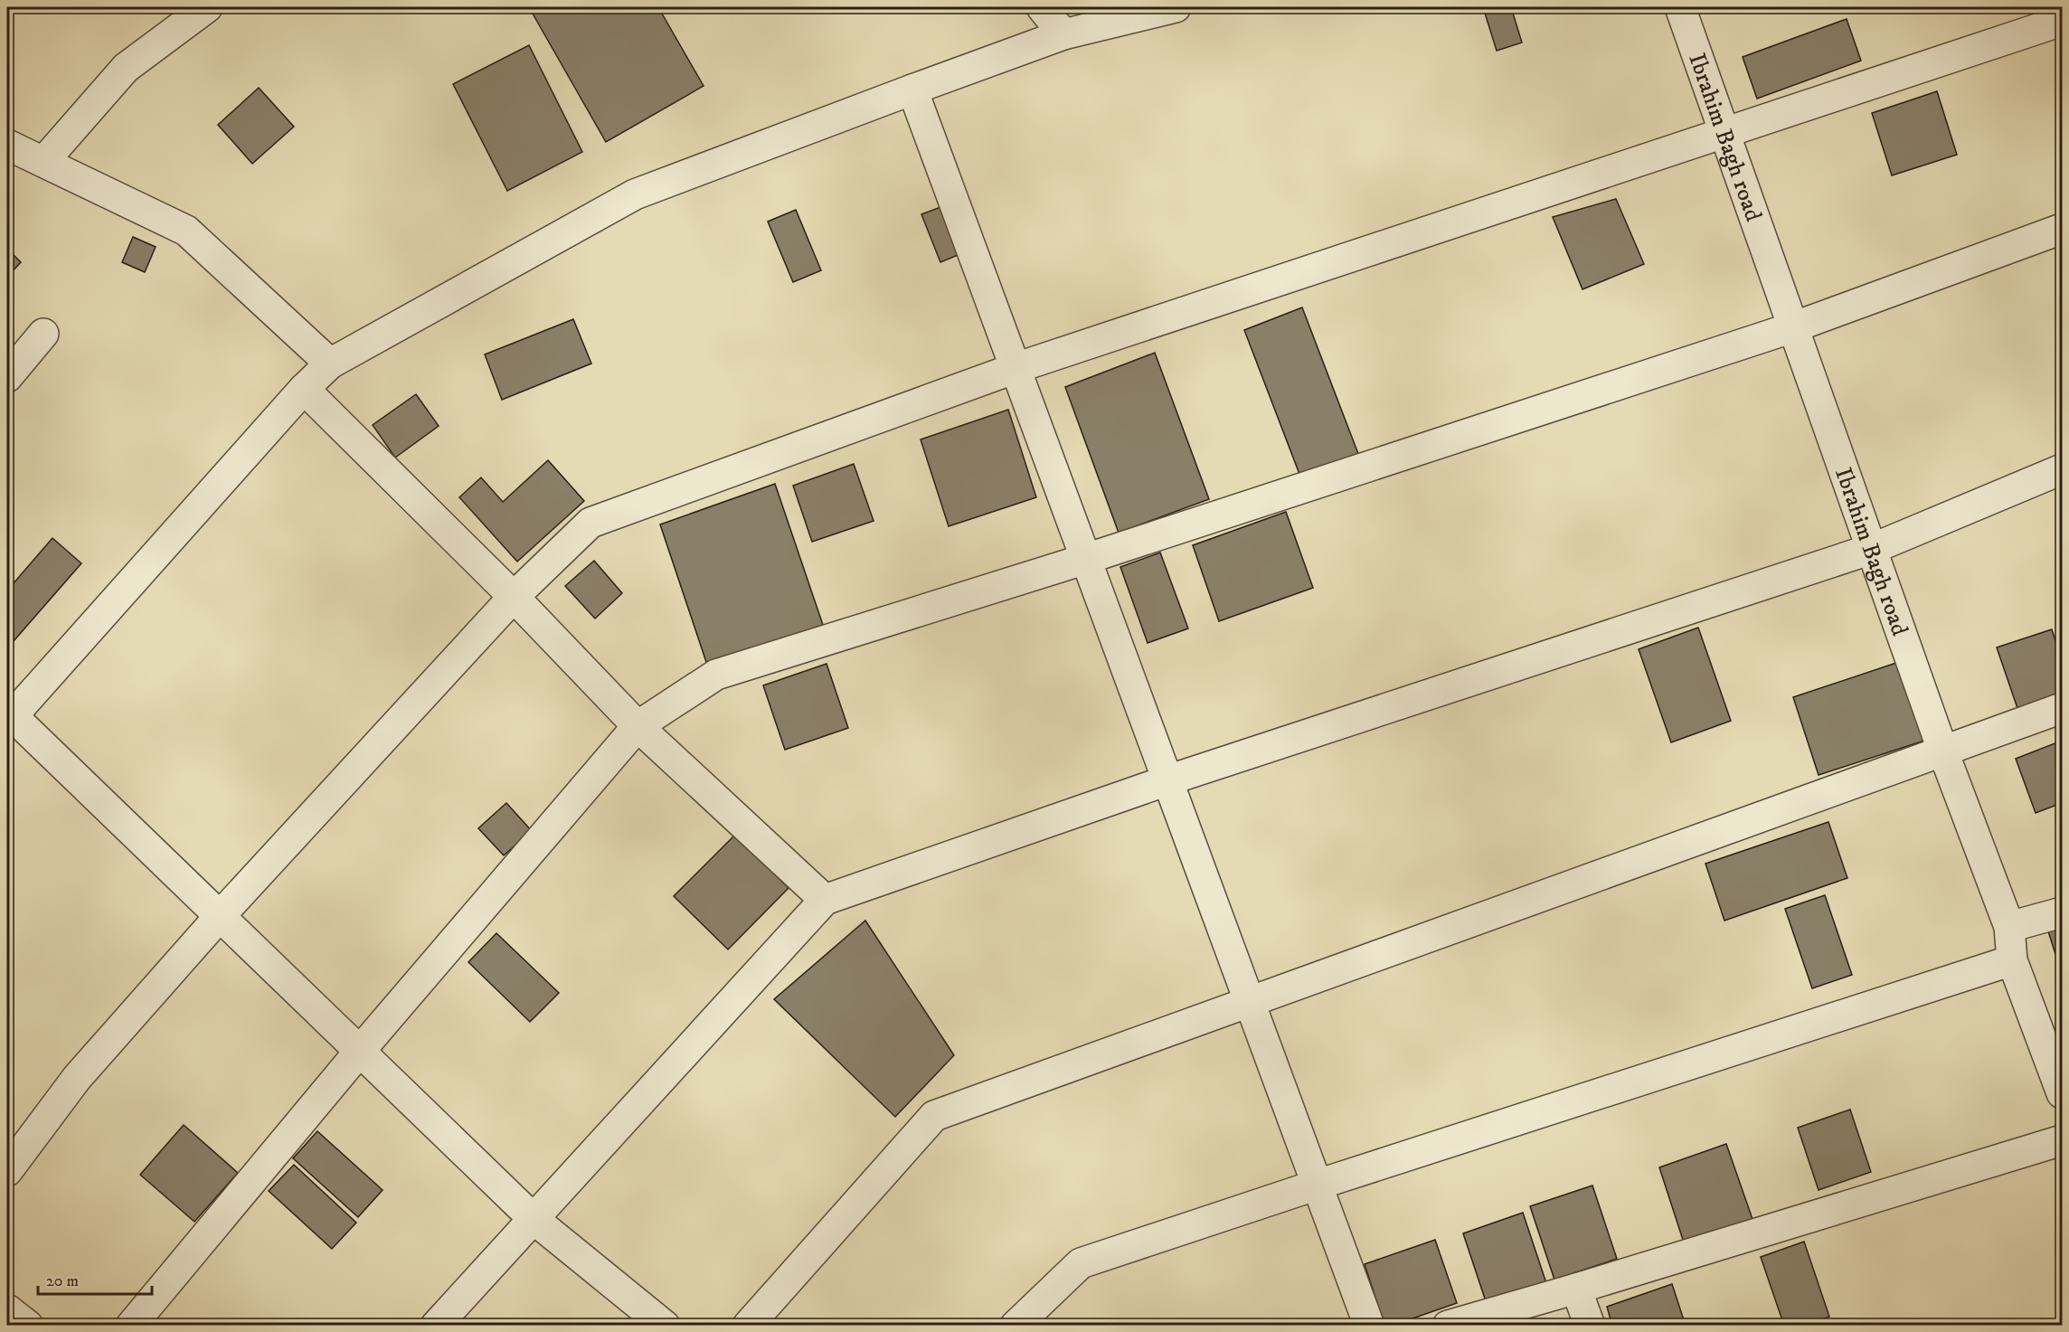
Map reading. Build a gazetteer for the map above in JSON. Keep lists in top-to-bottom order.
{
  "streets": {
    "street": ["Ibrahim Bagh road"]
  },
  "scale_bar": "20 m"
}
